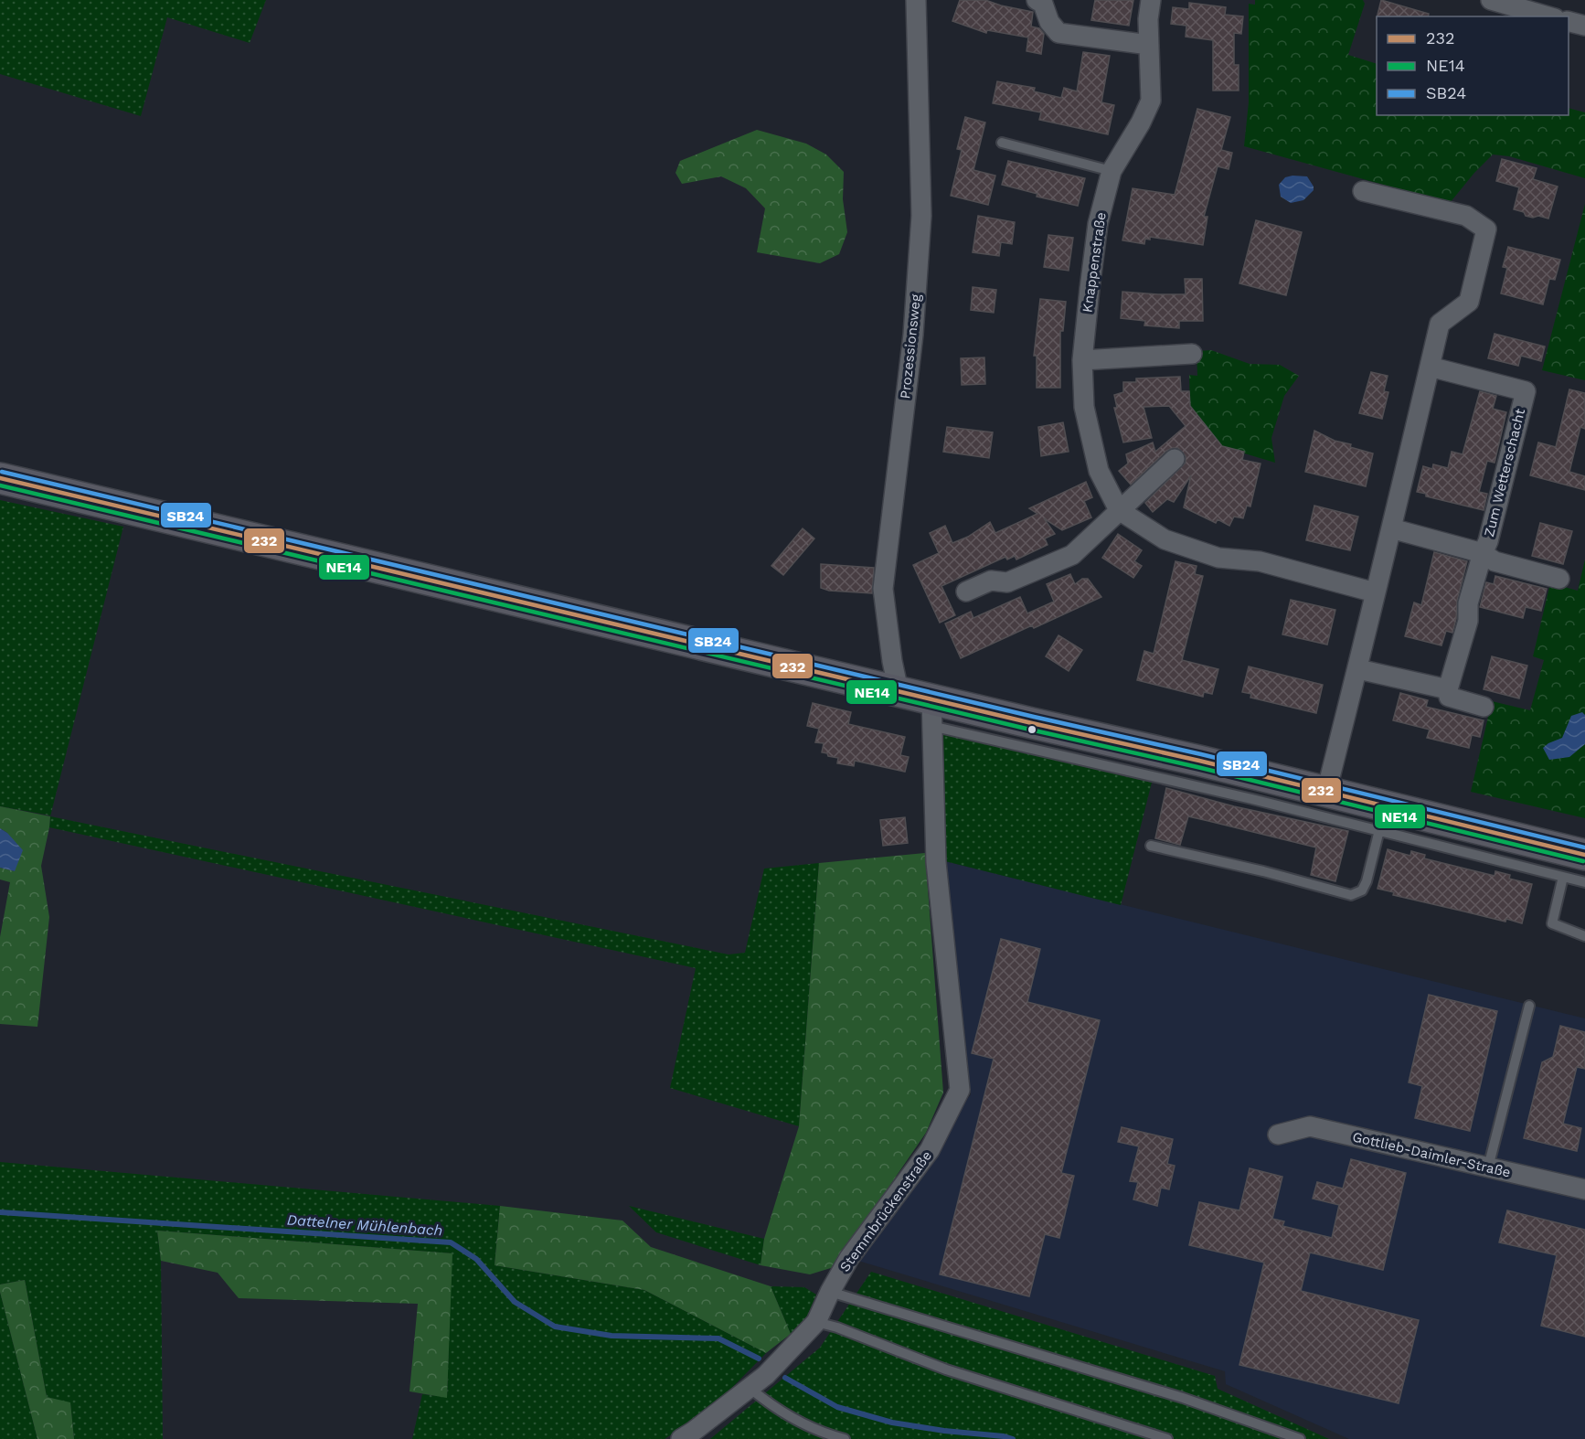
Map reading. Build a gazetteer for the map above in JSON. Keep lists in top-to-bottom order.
{
  "streets": {
    "street": [
      "Knappenstraße",
      "Prozessionsweg",
      "Zum Wetterschacht",
      "Gottlieb-Daimler-Straße",
      "Stemmbrückenstraße"
    ]
  },
  "water": ["Dattelner Mühlenbach"],
  "lines": ["transit line SB24", "transit line 232", "transit line NE14"],
  "legend": ["232", "NE14", "SB24"]
}
